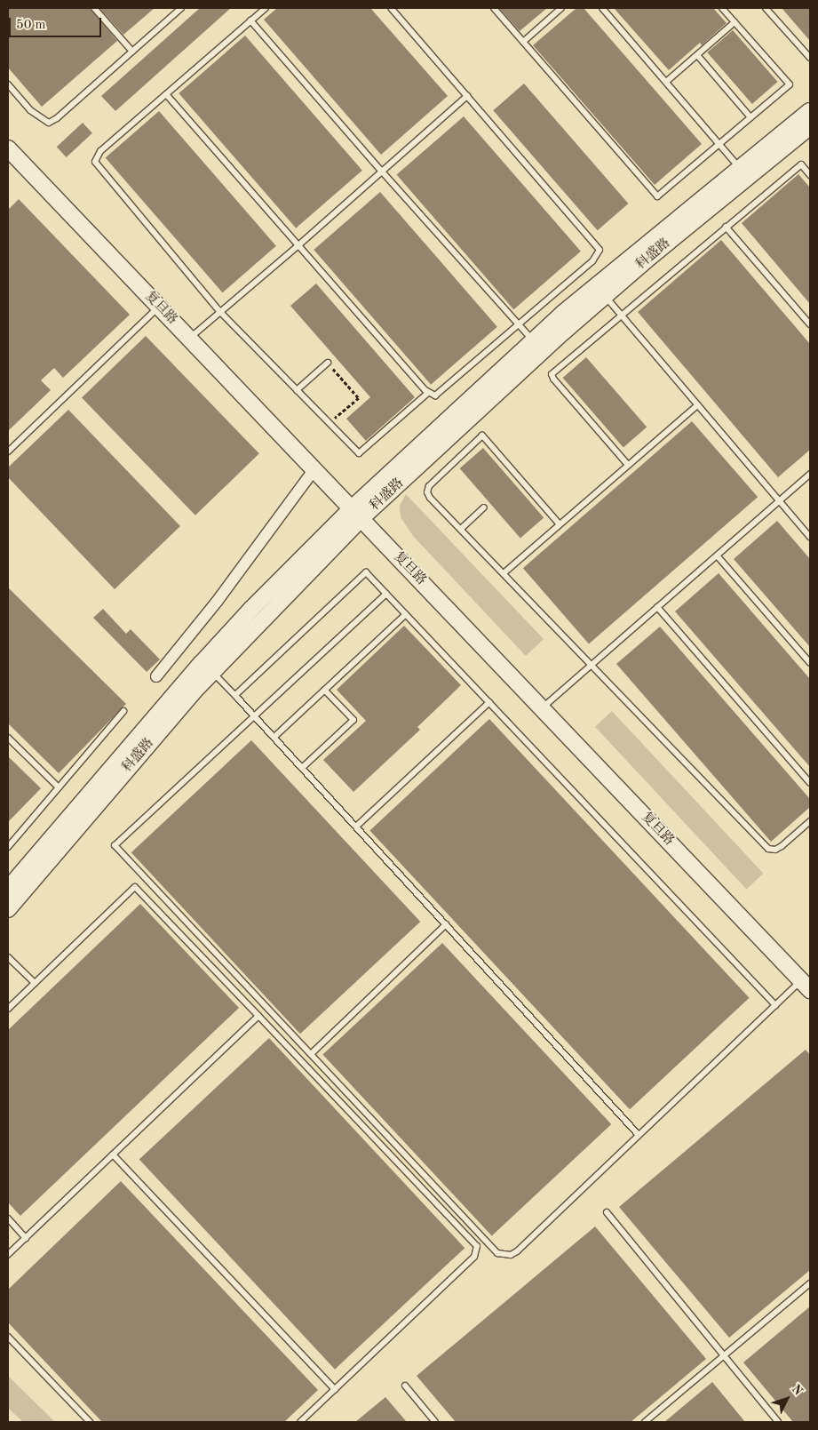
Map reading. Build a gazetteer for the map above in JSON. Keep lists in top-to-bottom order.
{
  "streets": {
    "street": ["科盛路", "复旦路"]
  },
  "crossings": [
    ["科盛路", "复旦路"]
  ],
  "scale_bar": "50 m",
  "north": "top right"
}
